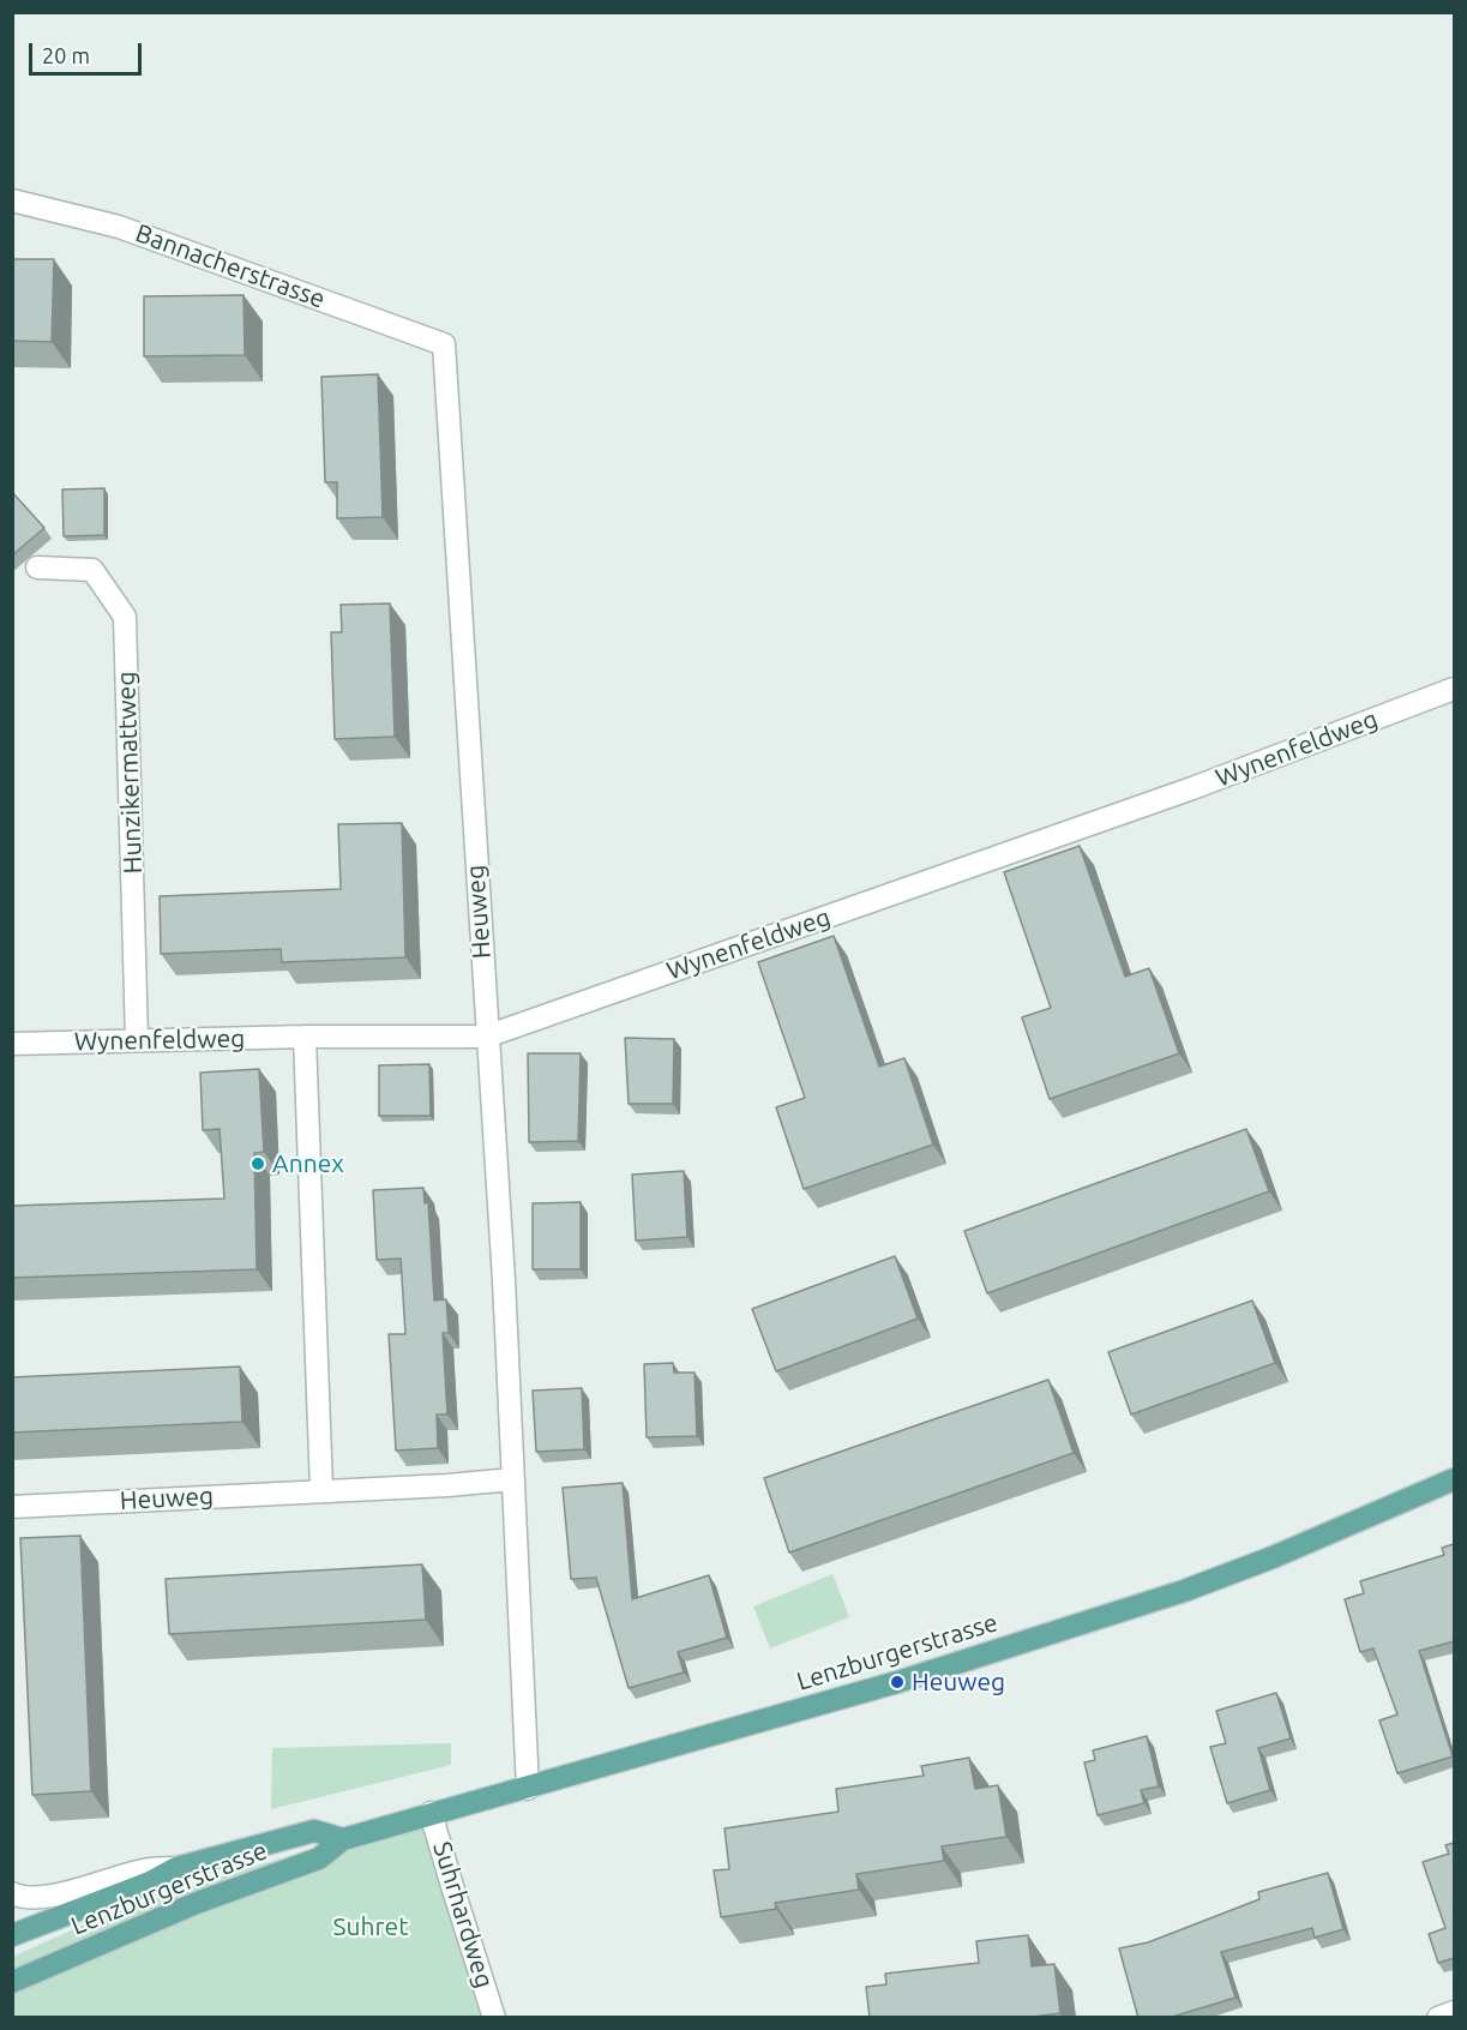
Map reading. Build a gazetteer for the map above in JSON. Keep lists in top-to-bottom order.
{
  "streets": {
    "main road": ["Lenzburgerstrasse"],
    "street": [
      "Bannacherstrasse",
      "Wynenfeldweg",
      "Hunzikermattweg",
      "Heuweg",
      "Suhrhardweg"
    ]
  },
  "crossings": [
    ["Bannacherstrasse", "Heuweg"],
    ["Wynenfeldweg", "Hunzikermattweg"],
    ["Wynenfeldweg", "Heuweg"],
    ["Heuweg", "Lenzburgerstrasse"],
    ["Lenzburgerstrasse", "Suhrhardweg"]
  ],
  "parks": ["Suhret"],
  "places": ["Annex", "Heuweg"],
  "scale_bar": "20 m"
}
